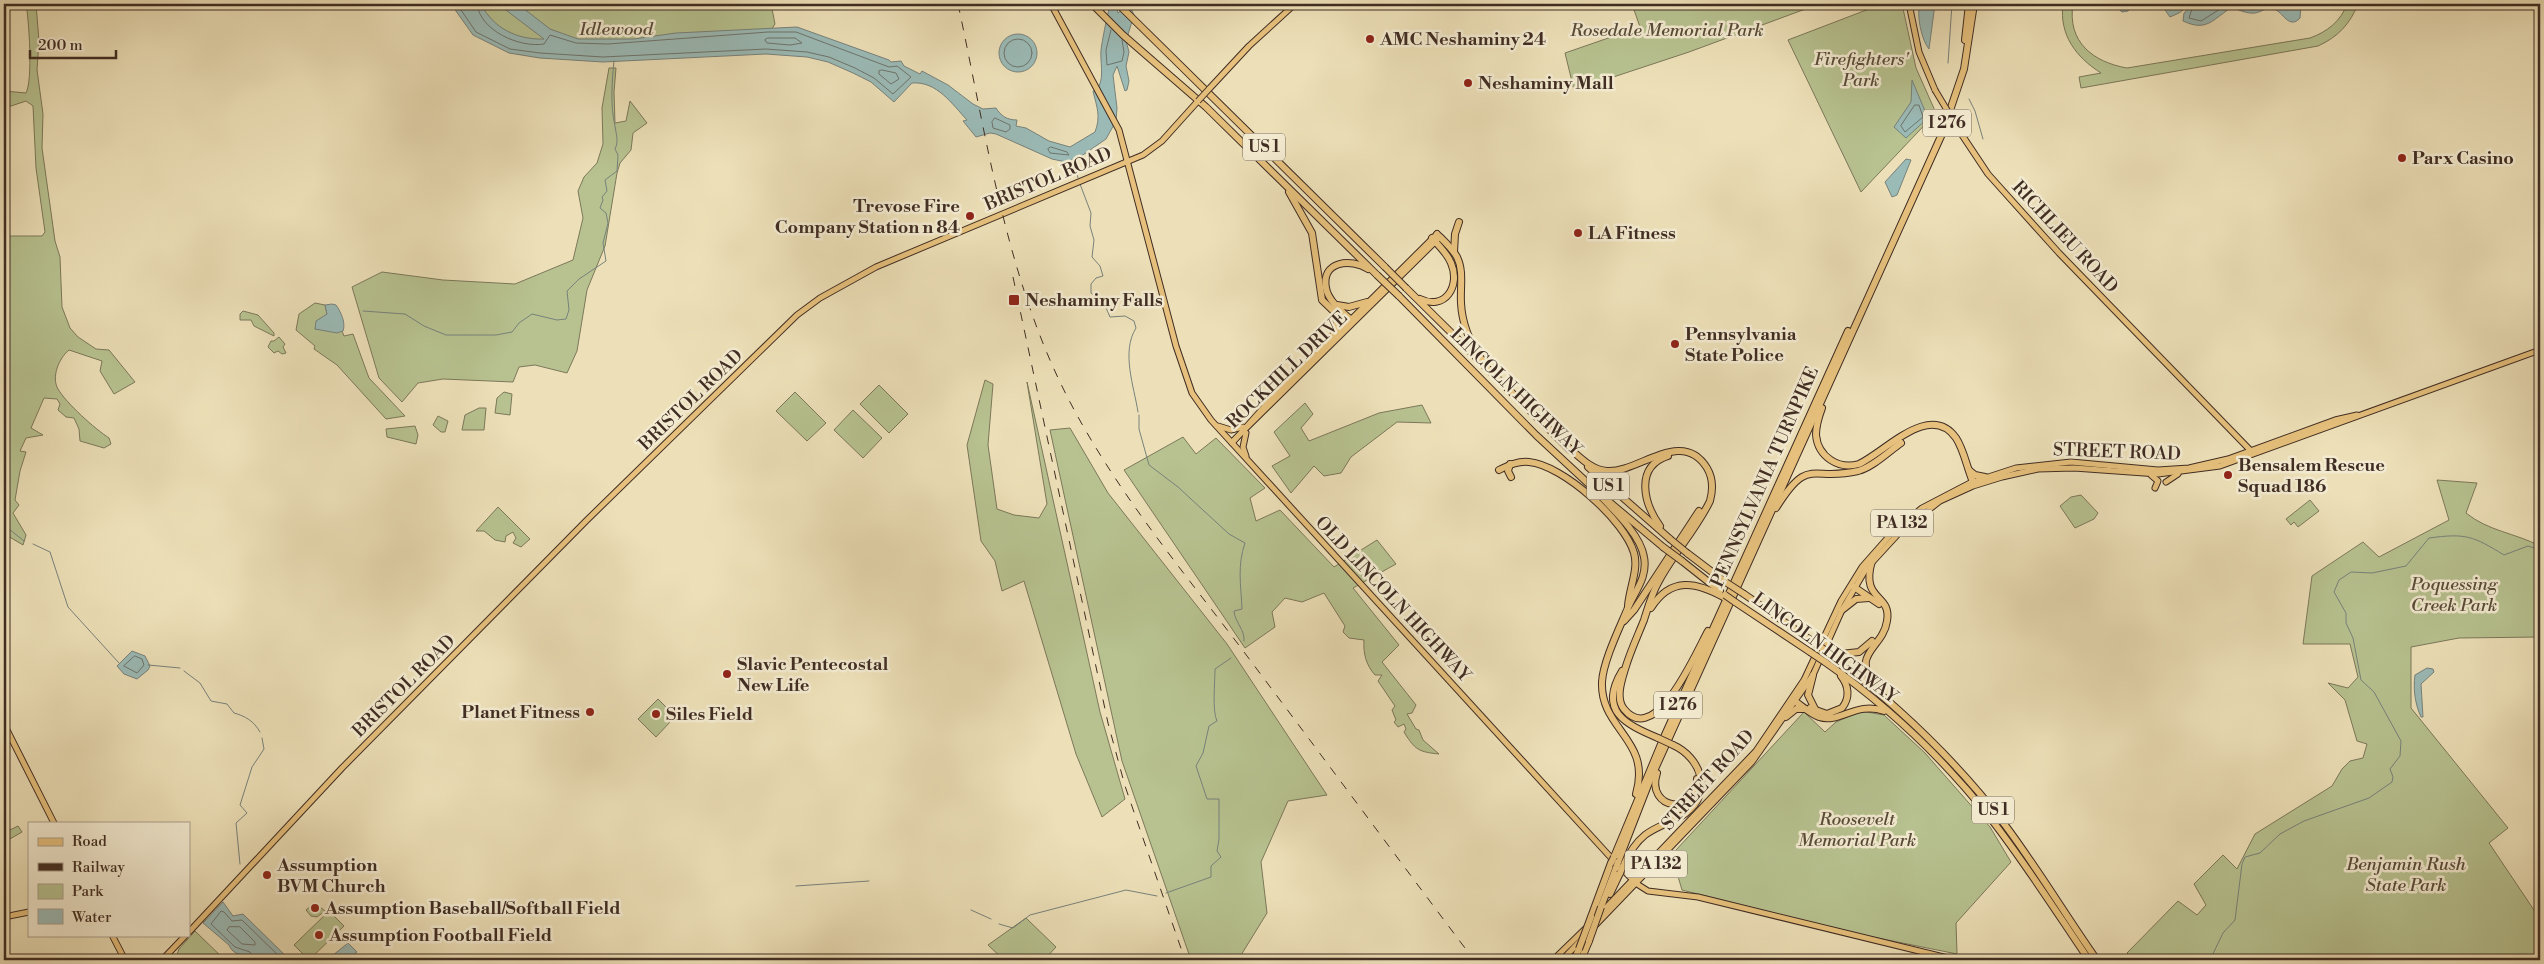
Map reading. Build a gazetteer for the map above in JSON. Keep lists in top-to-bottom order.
{
  "streets": {
    "highway": [
      "I 276",
      "US 1",
      "LINCOLN HIGHWAY",
      "PENNSYLVANIA TURNPIKE"
    ],
    "main road": [
      "BRISTOL ROAD",
      "RICHLIEU ROAD",
      "ROCKHILL DRIVE",
      "STREET ROAD",
      "PA 132",
      "OLD LINCOLN HIGHWAY"
    ]
  },
  "crossings": [
    ["BRISTOL ROAD", "OLD LINCOLN HIGHWAY"],
    ["RICHLIEU ROAD", "STREET ROAD"],
    ["ROCKHILL DRIVE", "OLD LINCOLN HIGHWAY"],
    ["LINCOLN HIGHWAY", "PENNSYLVANIA TURNPIKE"],
    ["STREET ROAD", "OLD LINCOLN HIGHWAY"],
    ["PENNSYLVANIA TURNPIKE", "OLD LINCOLN HIGHWAY"]
  ],
  "parks": [
    "Idlewood",
    "Rosedale Memorial Park",
    "Firefighters' Park",
    "Poquessing Creek Park",
    "Roosevelt Memorial Park",
    "Benjamin Rush State Park"
  ],
  "places": {
    "other": [
      "AMC Neshaminy 24",
      "Neshaminy Mall",
      "Parx Casino",
      "Trevose Fire Company Station n 84",
      "LA Fitness",
      "Pennsylvania State Police",
      "Bensalem Rescue Squad 186",
      "Slavic Pentecostal New Life",
      "Planet Fitness",
      "Siles Field",
      "Assumption BVM Church",
      "Assumption Baseball/Softball Field",
      "Assumption Football Field"
    ],
    "transit": ["Neshaminy Falls"]
  },
  "legend": [
    "Road",
    "Railway",
    "Park",
    "Water"
  ],
  "scale_bar": "200 m"
}
